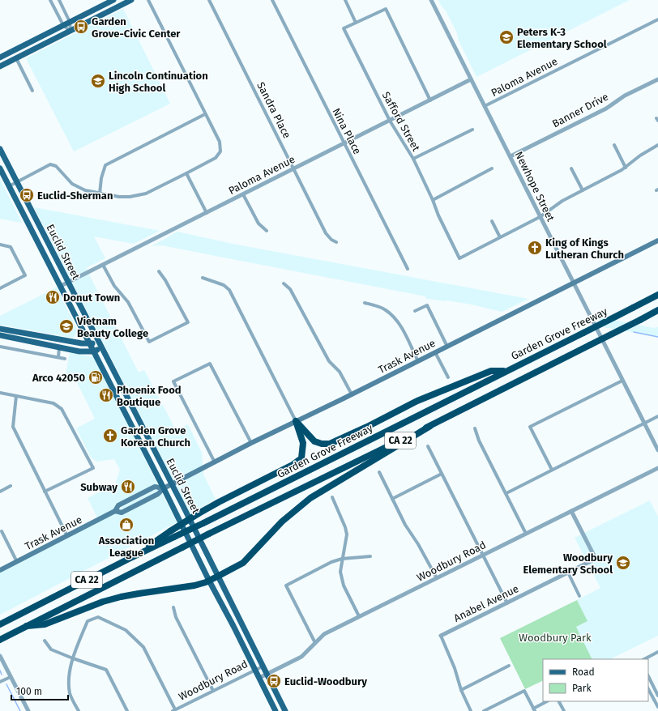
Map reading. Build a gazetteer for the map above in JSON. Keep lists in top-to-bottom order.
{
  "streets": {
    "highway": ["Garden Grove Freeway", "CA 22"],
    "main road": ["Euclid Street", "Trask Avenue"],
    "street": [
      "Paloma Avenue",
      "Sandra Place",
      "Banner Drive",
      "Safford Street",
      "Nina Place",
      "Newhope Street",
      "Woodbury Road",
      "Anabel Avenue"
    ]
  },
  "crossings": [
    ["Paloma Avenue", "Sandra Place"],
    ["Paloma Avenue", "Safford Street"],
    ["Paloma Avenue", "Nina Place"],
    ["Paloma Avenue", "Newhope Street"],
    ["Paloma Avenue", "Euclid Street"],
    ["Banner Drive", "Newhope Street"],
    ["Newhope Street", "Trask Avenue"],
    ["Euclid Street", "Trask Avenue"],
    ["Euclid Street", "Woodbury Road"],
    ["Woodbury Road", "Anabel Avenue"]
  ],
  "parks": ["Woodbury Park"],
  "places": {
    "bus stop": ["Garden Grove-Civic Center", "Euclid-Sherman", "Euclid-Woodbury"],
    "school or university": [
      "Peters K-3 Elementary School",
      "Lincoln Continuation High School",
      "Vietnam Beauty College",
      "Woodbury Elementary School"
    ],
    "church": ["King of Kings Lutheran Church", "Garden Grove Korean Church"],
    "restaurant": ["Donut Town", "Phoenix Food Boutique", "Subway"],
    "fuel station": ["Arco 42050"],
    "shop": ["Association League"]
  },
  "legend": ["Road", "Park"],
  "scale_bar": "100 m"
}
